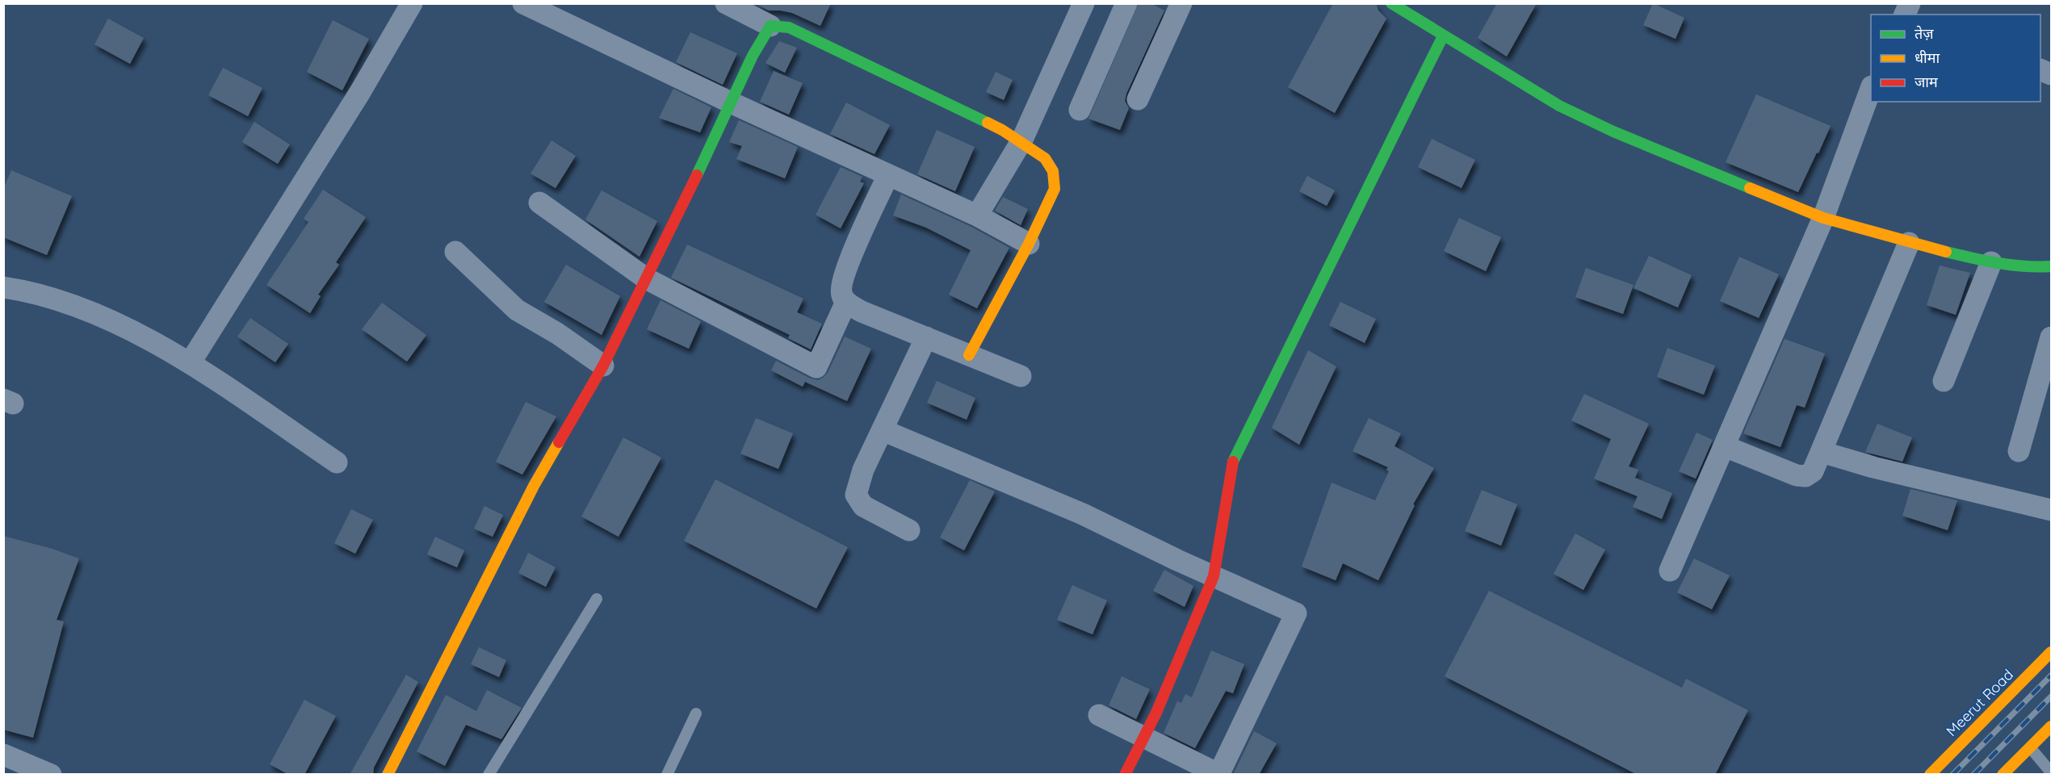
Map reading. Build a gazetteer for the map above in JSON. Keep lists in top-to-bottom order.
{
  "streets": {
    "street": ["Meerut Road"]
  },
  "legend": ["तेज़", "धीमा", "जाम"]
}
